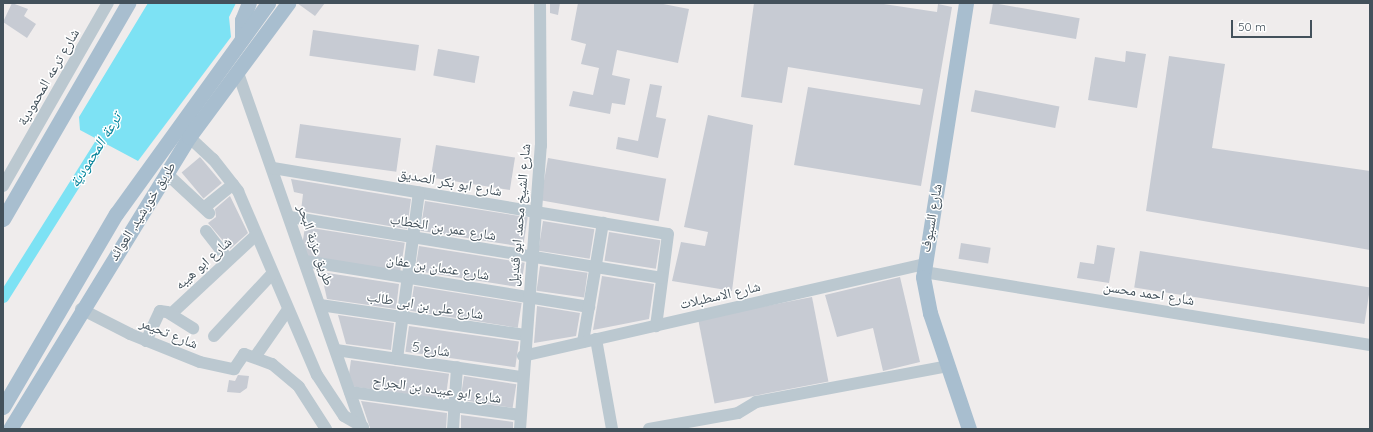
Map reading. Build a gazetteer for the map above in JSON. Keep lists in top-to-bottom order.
{
  "streets": {
    "main road": ["طريق خورشيد, العوائد", "شارع السيوف"],
    "street": [
      "شارع ترعه المحمودية",
      "شارع ابو بكر الصديق",
      "شارع الشيخ محمد ابو قنديل",
      "شارع عمر بن الخطاب",
      "طريق عزبة البحر",
      "شارع ابو هيبه",
      "شارع عثمان بن عفان",
      "شارع احمد محسن",
      "شارع الاسطبلات",
      "شارع على بن ابى طالب",
      "شارع تحيمر",
      "شارع 5",
      "شارع ابو عبيده بن الجراح"
    ]
  },
  "crossings": [
    ["شارع ابو بكر الصديق", "شارع الشيخ محمد ابو قنديل"],
    ["شارع ابو بكر الصديق", "شارع عمر بن الخطاب"],
    ["شارع ابو بكر الصديق", "طريق عزبة البحر"],
    ["طريق خورشيد, العوائد", "طريق عزبة البحر"],
    ["طريق خورشيد, العوائد", "شارع تحيمر"],
    ["شارع الشيخ محمد ابو قنديل", "شارع عمر بن الخطاب"],
    ["شارع الشيخ محمد ابو قنديل", "شارع عثمان بن عفان"],
    ["شارع الشيخ محمد ابو قنديل", "شارع الاسطبلات"],
    ["شارع الشيخ محمد ابو قنديل", "شارع على بن ابى طالب"],
    ["شارع الشيخ محمد ابو قنديل", "شارع 5"],
    ["شارع الشيخ محمد ابو قنديل", "شارع ابو عبيده بن الجراح"],
    ["شارع السيوف", "شارع احمد محسن"],
    ["شارع السيوف", "شارع الاسطبلات"],
    ["شارع عمر بن الخطاب", "طريق عزبة البحر"],
    ["طريق عزبة البحر", "شارع ابو هيبه"],
    ["طريق عزبة البحر", "شارع عثمان بن عفان"],
    ["طريق عزبة البحر", "شارع على بن ابى طالب"],
    ["طريق عزبة البحر", "شارع 5"],
    ["طريق عزبة البحر", "شارع ابو عبيده بن الجراح"],
    ["شارع احمد محسن", "شارع الاسطبلات"]
  ],
  "water": ["ترعة المحمودية"],
  "scale_bar": "50 m"
}
